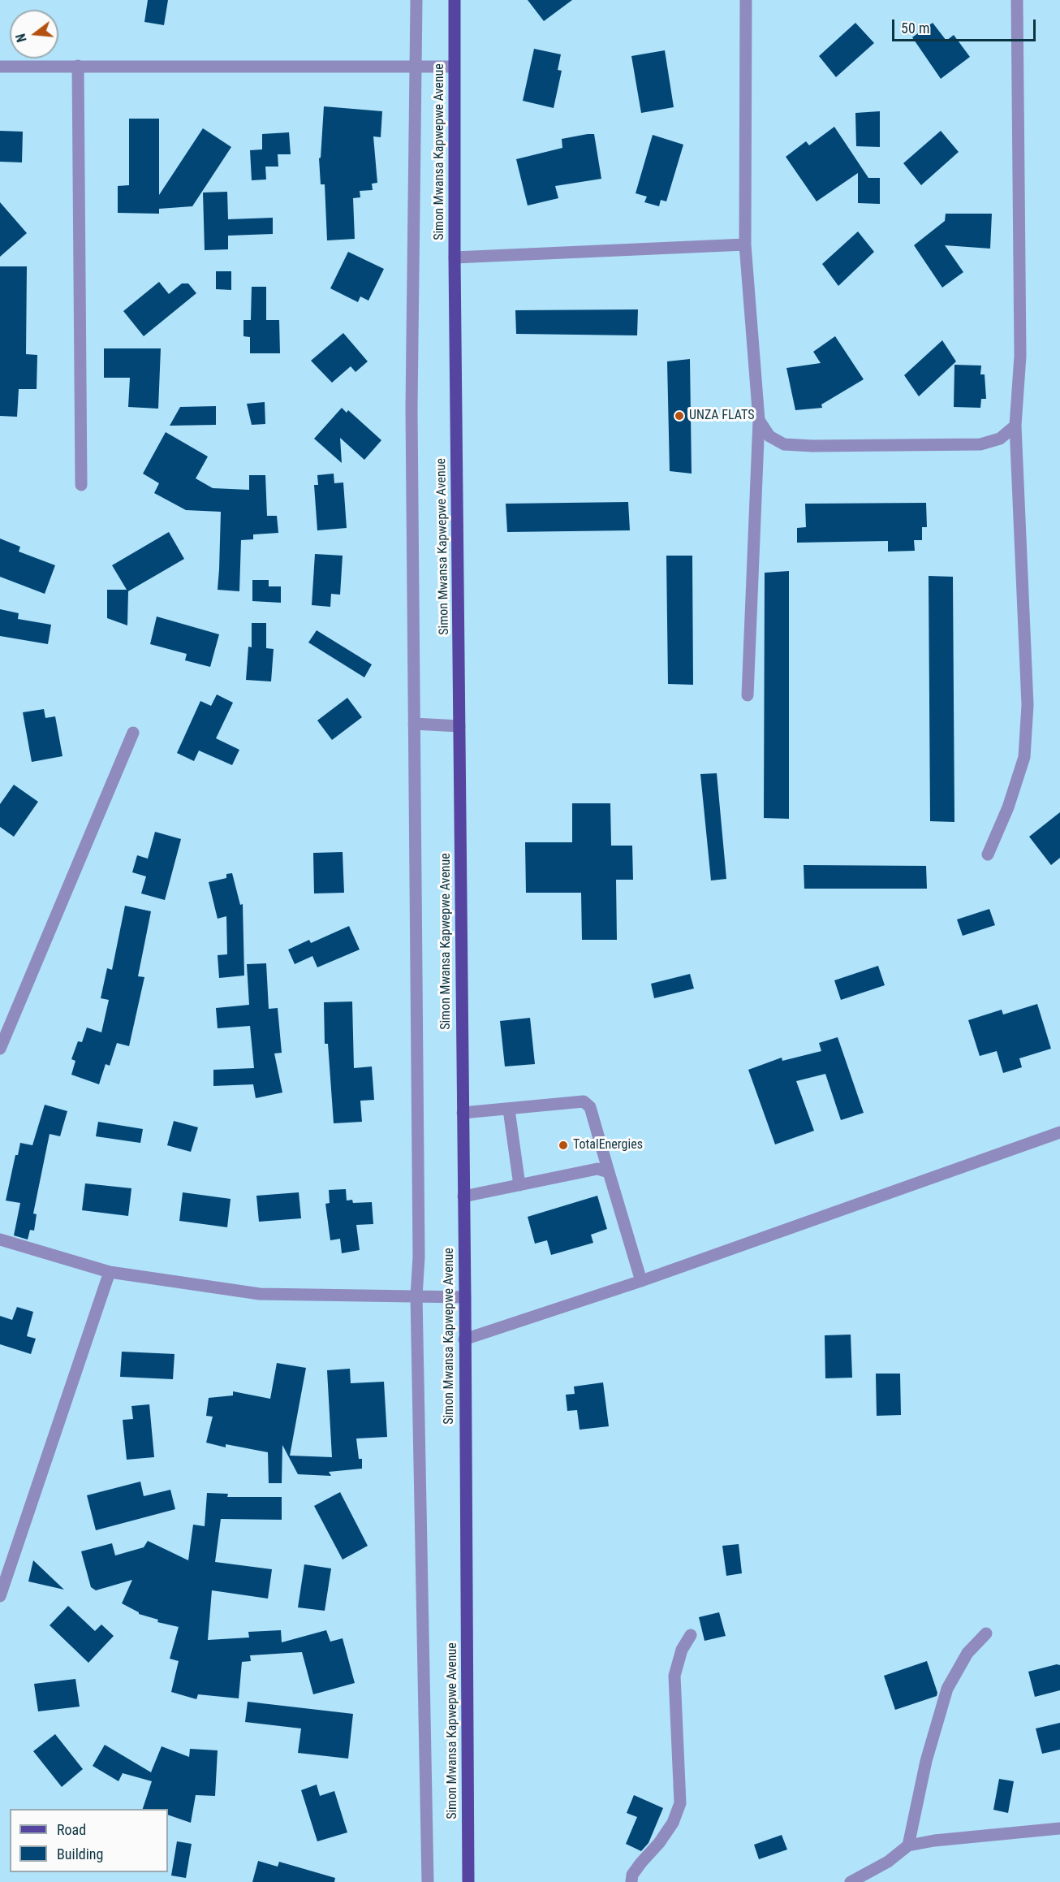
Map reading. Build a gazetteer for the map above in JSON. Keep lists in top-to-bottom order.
{
  "streets": {
    "main road": ["Simon Mwansa Kapwepwe Avenue"]
  },
  "places": ["UNZA FLATS", "TotalEnergies"],
  "legend": ["Road", "Building"],
  "scale_bar": "50 m",
  "north": "left"
}
